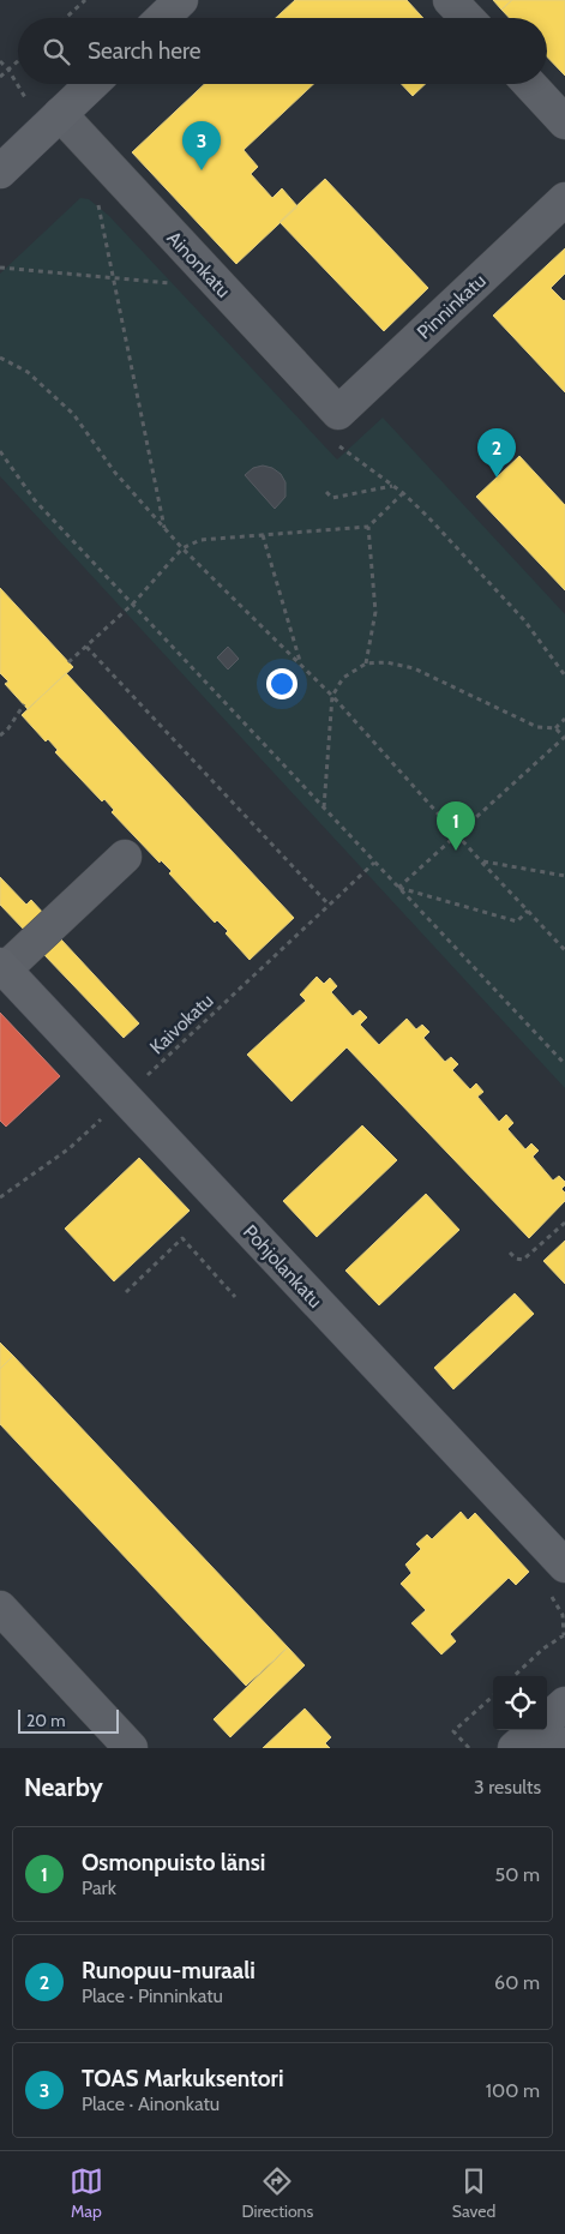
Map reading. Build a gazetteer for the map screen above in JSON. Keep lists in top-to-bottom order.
{
  "streets": {
    "main road": ["Pohjolankatu"],
    "street": ["Ainonkatu", "Pinninkatu"],
    "path": ["Kaivokatu"]
  },
  "crossings": [
    ["Ainonkatu", "Pinninkatu"],
    ["Kaivokatu", "Pohjolankatu"]
  ],
  "scale_bar": "20 m",
  "page": {
    "search": "Search here",
    "pins": ["3", "2", "1"],
    "scale": "20 m",
    "heading": ["Nearby", "3 results"],
    "list": [
      {
        "mark": "1",
        "name": "Osmonpuisto länsi",
        "note": "Park",
        "value": "50 m"
      },
      {
        "mark": "2",
        "name": "Runopuu-muraali",
        "note": "Place · Pinninkatu",
        "value": "60 m"
      },
      {
        "mark": "3",
        "name": "TOAS Markuksentori",
        "note": "Place · Ainonkatu",
        "value": "100 m"
      }
    ],
    "nav": ["Map", "Directions", "Saved"]
  }
}
